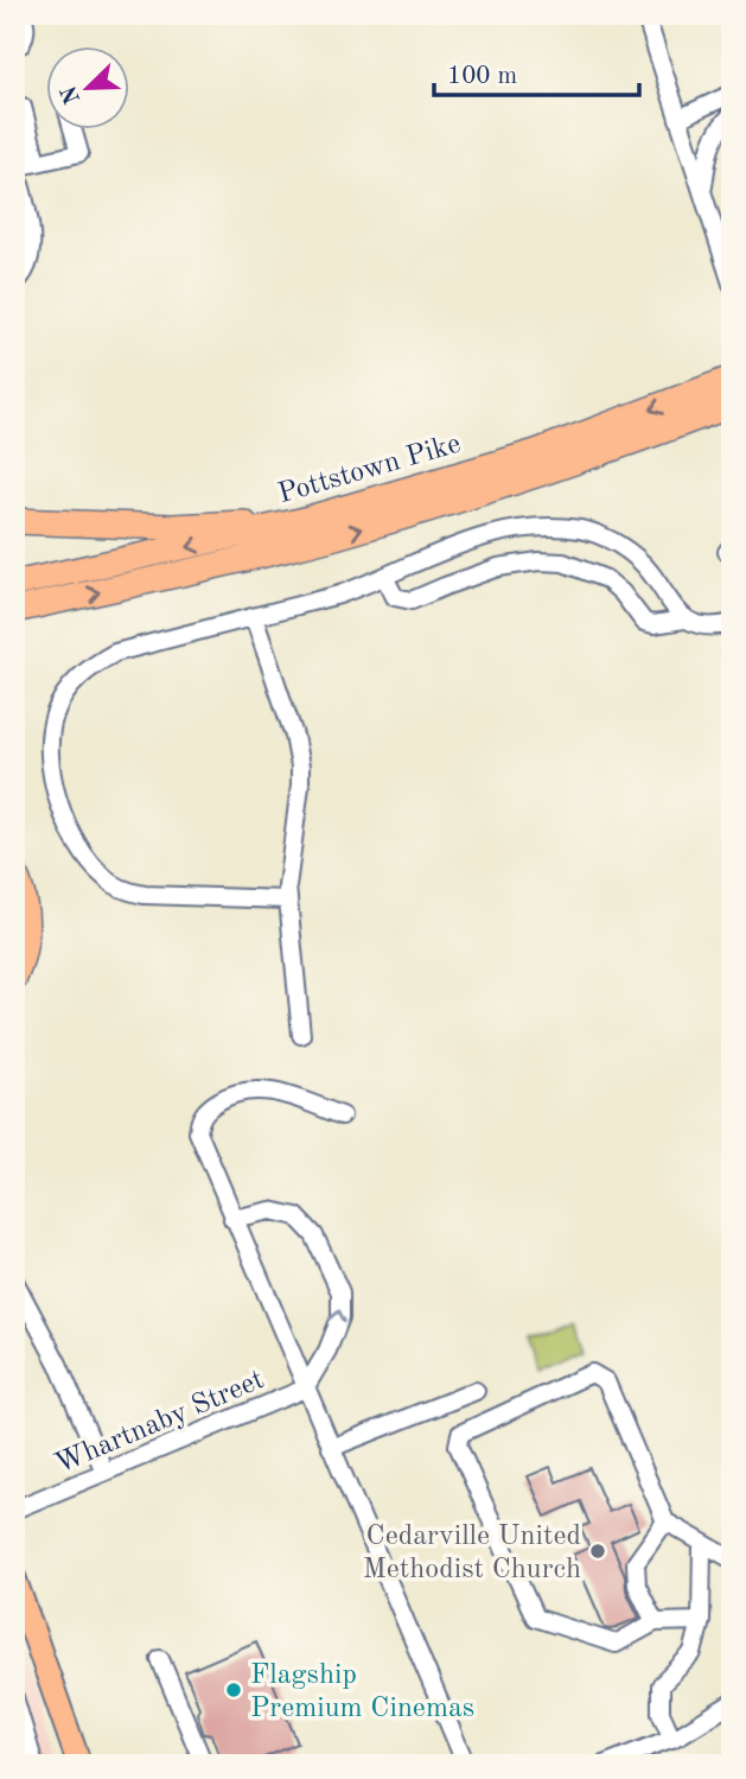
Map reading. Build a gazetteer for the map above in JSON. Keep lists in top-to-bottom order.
{
  "streets": {
    "highway": ["Pottstown Pike"],
    "street": ["Whartnaby Street"]
  },
  "places": ["Cedarville United Methodist Church", "Flagship Premium Cinemas"],
  "scale_bar": "100 m",
  "north": "bottom left"
}
